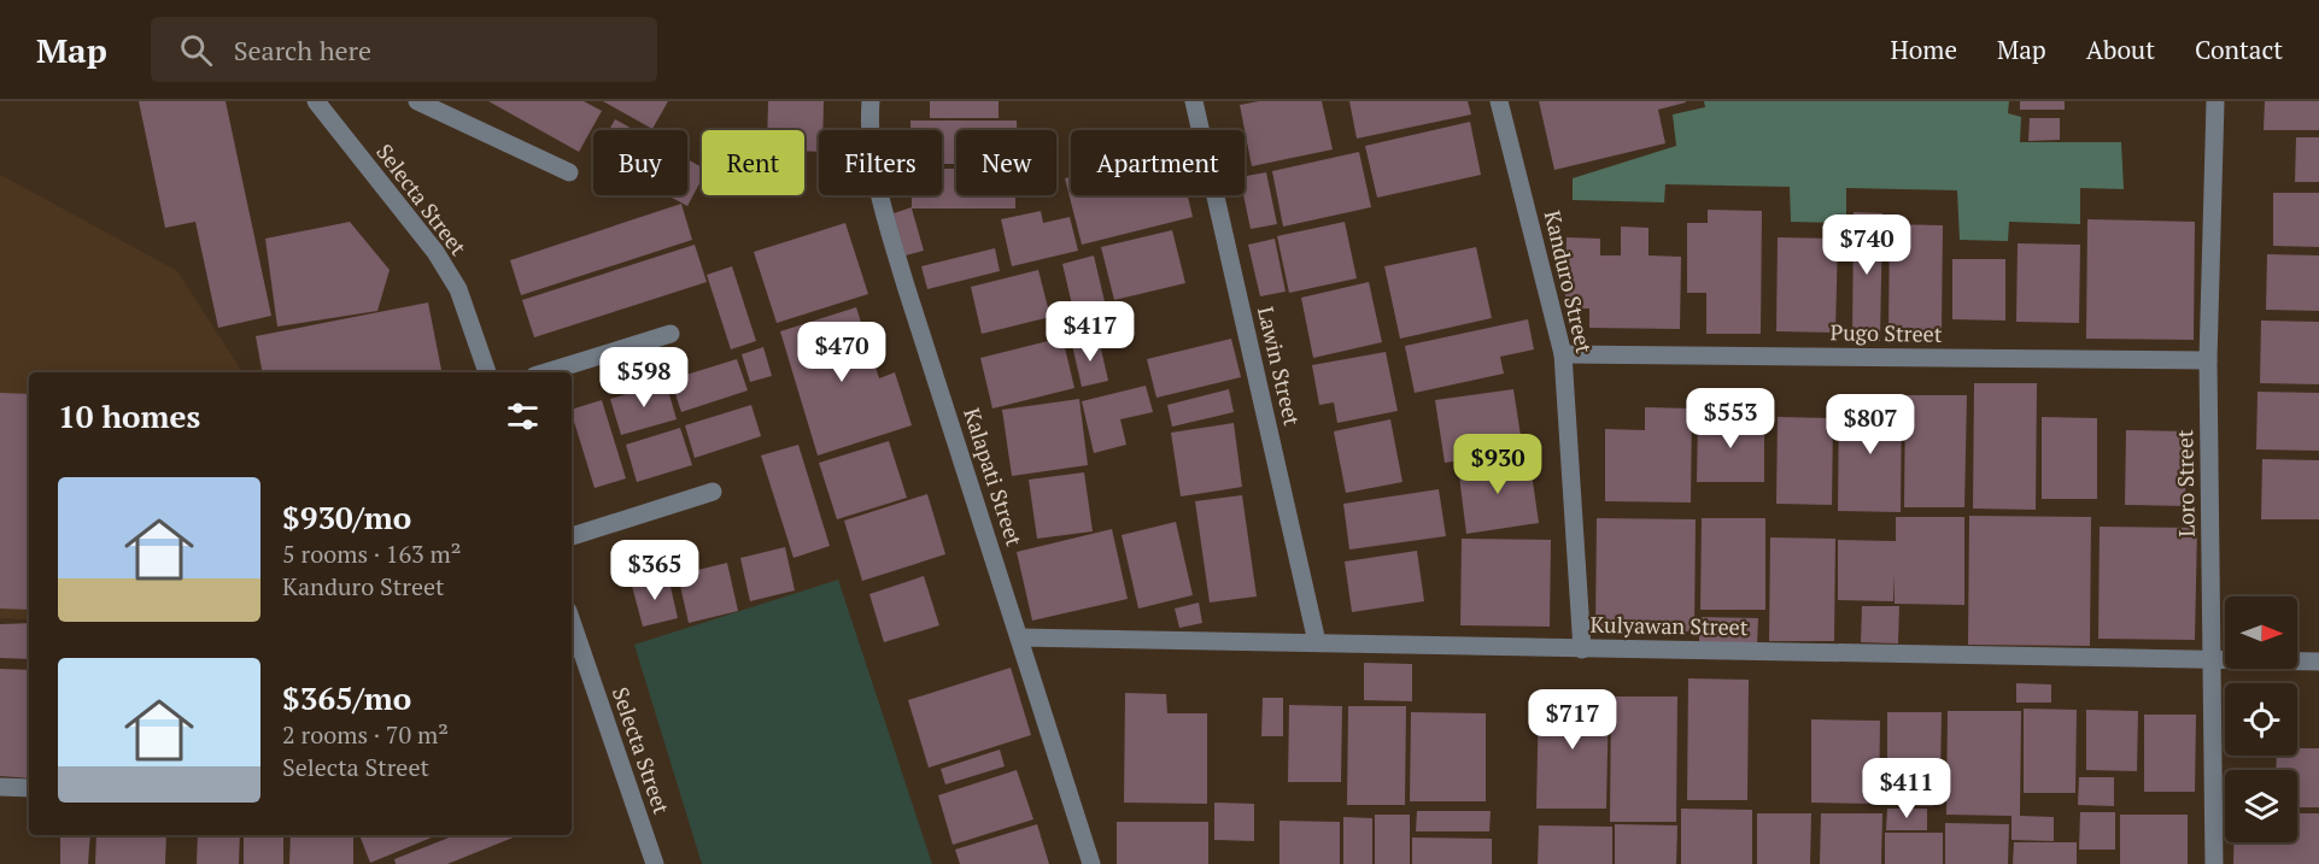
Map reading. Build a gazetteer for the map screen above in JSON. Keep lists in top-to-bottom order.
{
  "streets": {
    "street": [
      "Selecta Street",
      "Kanduro Street",
      "Pugo Street",
      "Lawin Street",
      "Kalapati Street",
      "Loro Street",
      "Kulyawan Street"
    ]
  },
  "crossings": [
    ["Kanduro Street", "Pugo Street"],
    ["Kanduro Street", "Kulyawan Street"],
    ["Pugo Street", "Loro Street"],
    ["Lawin Street", "Kulyawan Street"],
    ["Kalapati Street", "Kulyawan Street"],
    ["Loro Street", "Kulyawan Street"]
  ],
  "north": "right",
  "page": {
    "header": "Map",
    "search": "Search here",
    "nav": [
      "Home",
      "Map",
      "About",
      "Contact"
    ],
    "chip": [
      "Buy",
      "Rent",
      "Filters",
      "New",
      "Apartment"
    ],
    "price": [
      "$740",
      "$417",
      "$470",
      "$598",
      "$553",
      "$807",
      "$930",
      "$365",
      "$717",
      "$411"
    ],
    "heading": "10 homes",
    "list": [
      {
        "name": "$930/mo",
        "note": "5 rooms · 163 m² · Kanduro Street"
      },
      {
        "name": "$365/mo",
        "note": "2 rooms · 70 m² · Selecta Street"
      }
    ]
  }
}
